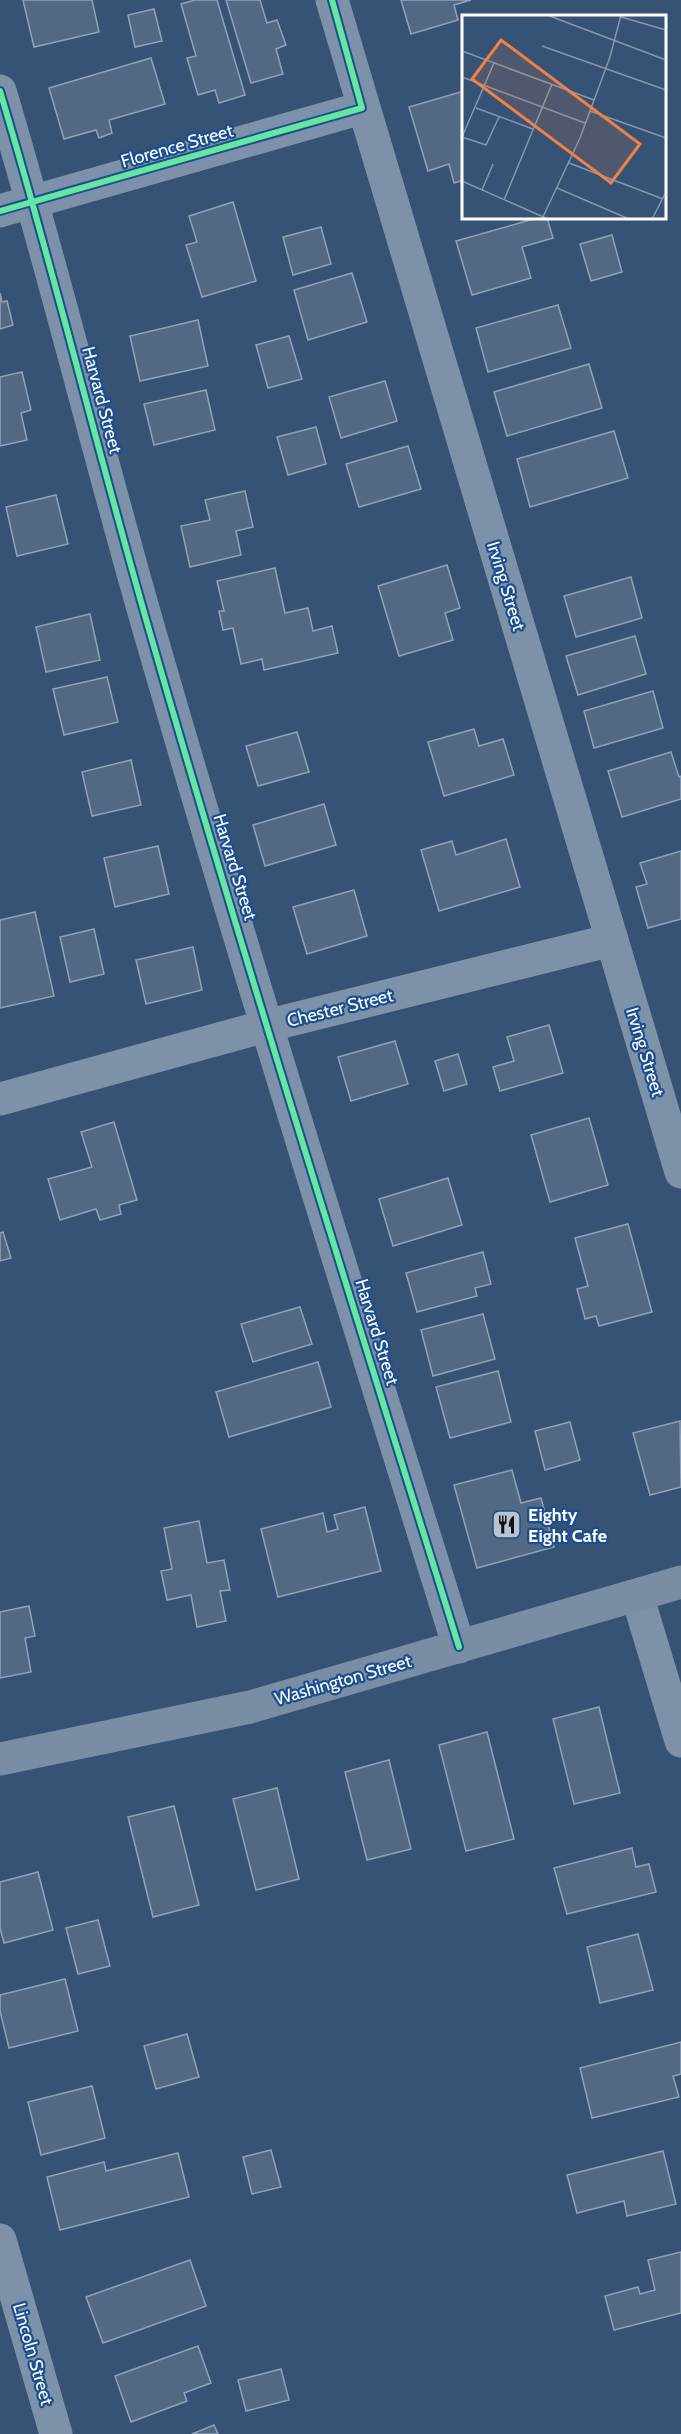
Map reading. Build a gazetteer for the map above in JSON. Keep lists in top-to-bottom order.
{
  "streets": {
    "main road": ["Washington Street"],
    "street": [
      "Florence Street",
      "Harvard Street",
      "Irving Street",
      "Chester Street",
      "Lincoln Street"
    ]
  },
  "crossings": [
    ["Florence Street", "Harvard Street"],
    ["Florence Street", "Irving Street"],
    ["Harvard Street", "Chester Street"],
    ["Harvard Street", "Washington Street"],
    ["Irving Street", "Chester Street"]
  ],
  "places": {
    "restaurant": ["Eighty Eight Cafe"]
  }
}
